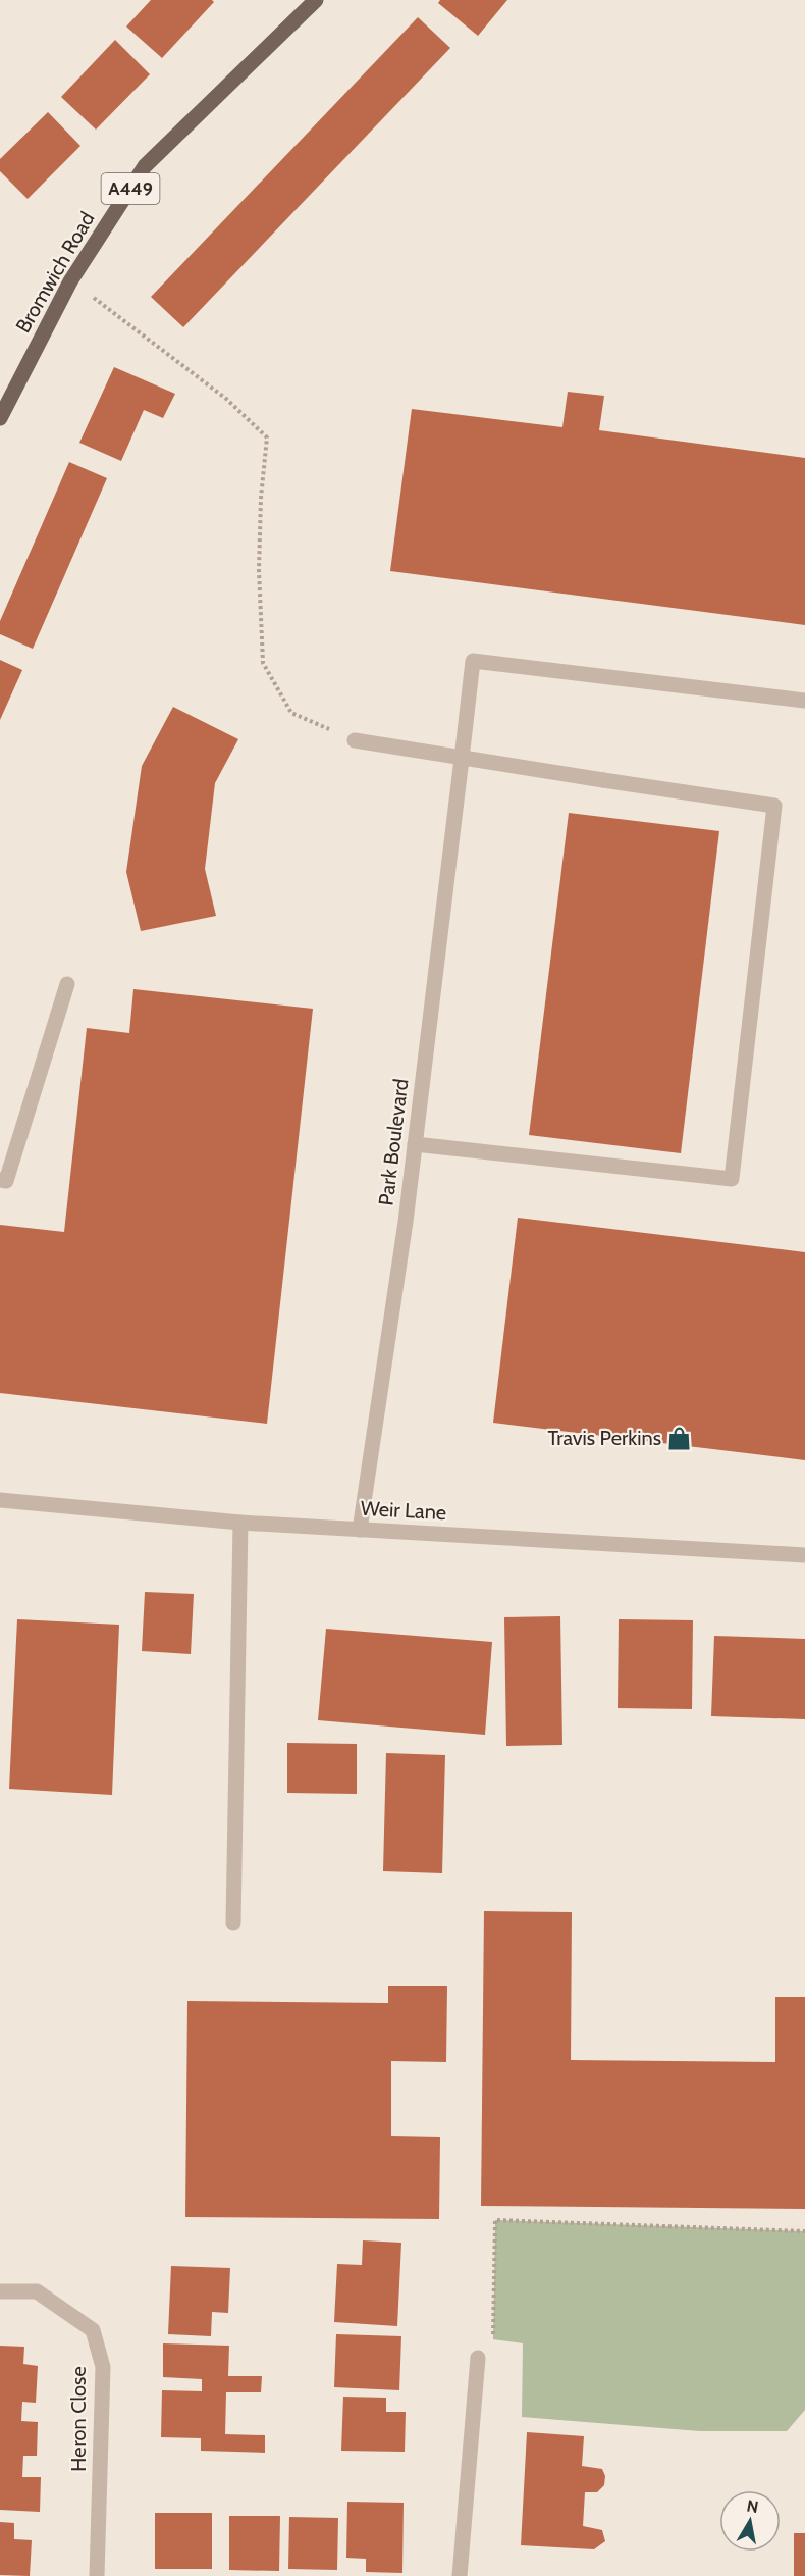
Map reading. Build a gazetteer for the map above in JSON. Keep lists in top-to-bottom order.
{
  "streets": {
    "main road": ["A449", "Bromwich Road"],
    "street": ["Park Boulevard", "Weir Lane", "Heron Close"]
  },
  "crossings": [
    ["Park Boulevard", "Weir Lane"]
  ],
  "places": {
    "shop": ["Travis Perkins"]
  },
  "north": "top"
}
